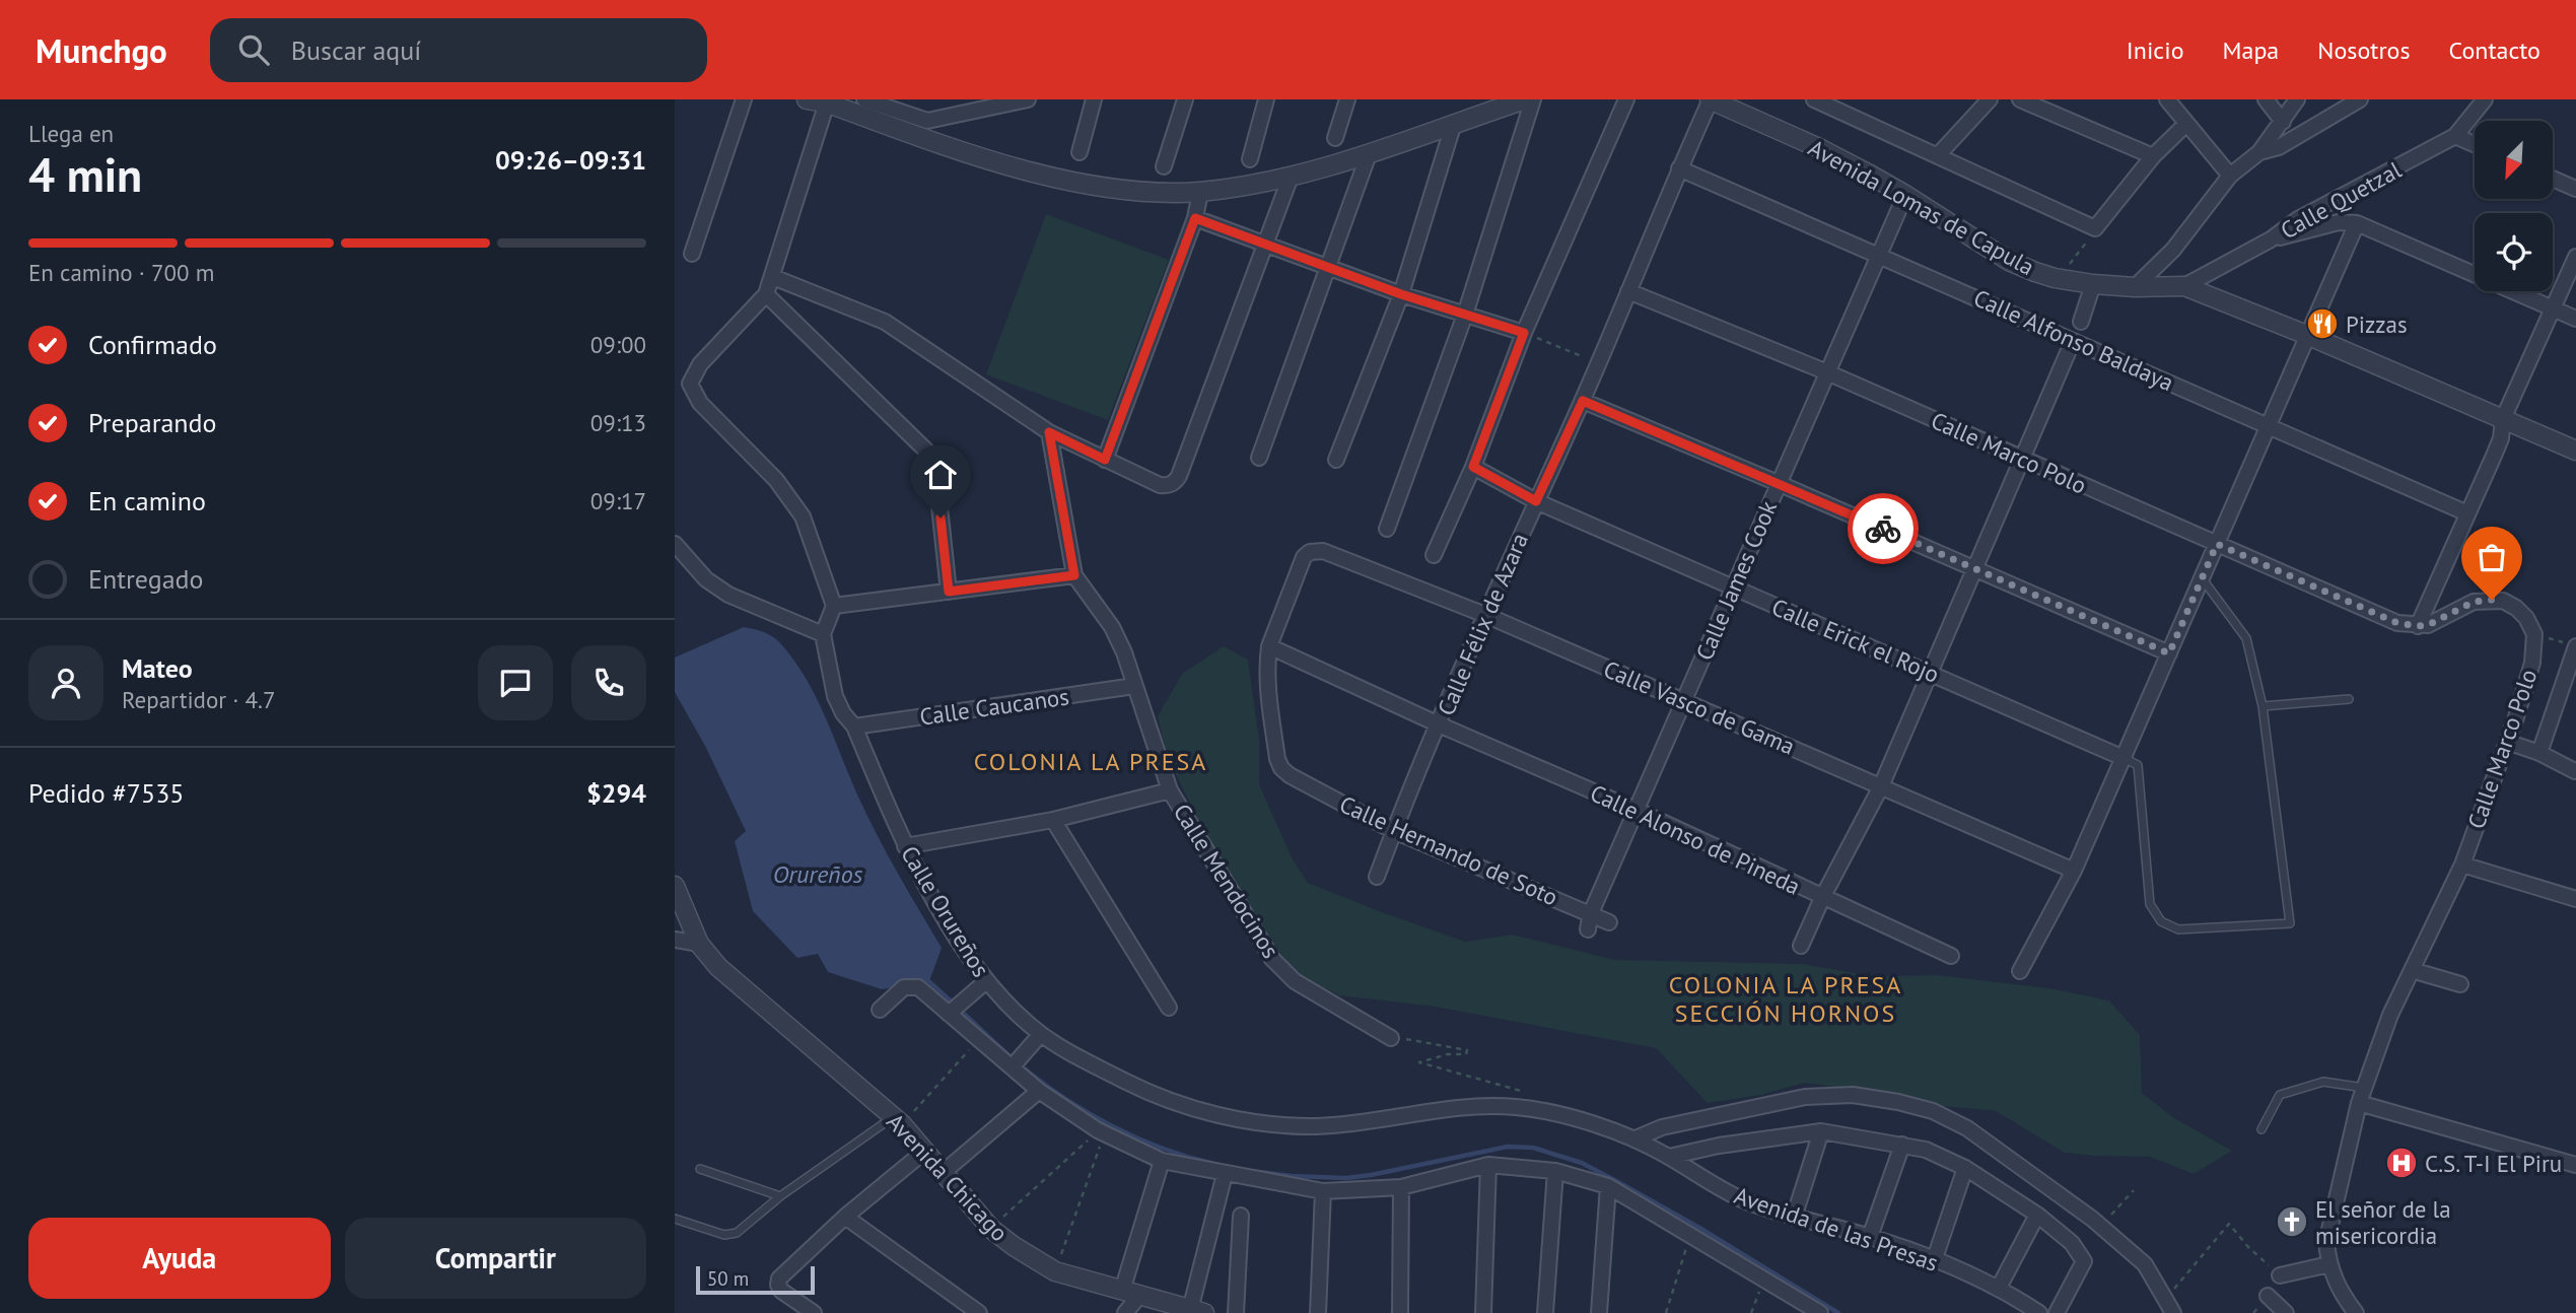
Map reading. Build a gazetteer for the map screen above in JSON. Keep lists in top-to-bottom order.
{
  "streets": {
    "street": [
      "Calle Quetzal",
      "Avenida Lomas de Capula",
      "Calle Alfonso Baldaya",
      "Calle Marco Polo",
      "Calle James Cook",
      "Calle Félix de Azara",
      "Calle Erick el Rojo",
      "Calle Caucanos",
      "Calle Vasco de Gama",
      "Calle Alonso de Pineda",
      "Calle Hernando de Soto",
      "Calle Mendocinos",
      "Calle Orureños",
      "Avenida Chicago",
      "Avenida de las Presas"
    ]
  },
  "crossings": [
    ["Calle Quetzal", "Avenida Lomas de Capula"],
    ["Avenida Lomas de Capula", "Calle James Cook"],
    ["Avenida Lomas de Capula", "Calle Félix de Azara"],
    ["Calle Alfonso Baldaya", "Calle James Cook"],
    ["Calle Alfonso Baldaya", "Calle Félix de Azara"],
    ["Calle Marco Polo", "Calle James Cook"],
    ["Calle Marco Polo", "Calle Félix de Azara"],
    ["Calle James Cook", "Calle Erick el Rojo"],
    ["Calle James Cook", "Calle Vasco de Gama"],
    ["Calle James Cook", "Calle Alonso de Pineda"],
    ["Calle James Cook", "Calle Hernando de Soto"],
    ["Calle Félix de Azara", "Calle Erick el Rojo"],
    ["Calle Félix de Azara", "Calle Vasco de Gama"],
    ["Calle Félix de Azara", "Calle Alonso de Pineda"],
    ["Calle Félix de Azara", "Calle Hernando de Soto"],
    ["Calle Caucanos", "Calle Mendocinos"],
    ["Calle Caucanos", "Calle Orureños"],
    ["Calle Vasco de Gama", "Calle Alonso de Pineda"],
    ["Calle Vasco de Gama", "Calle Hernando de Soto"],
    ["Calle Alonso de Pineda", "Calle Hernando de Soto"],
    ["Calle Orureños", "Avenida de las Presas"]
  ],
  "districts": ["COLONIA LA PRESA", "COLONIA LA PRESA SECCIÓN HORNOS"],
  "water": ["Orureños"],
  "places": {
    "restaurant": ["Pizzas"],
    "hospital": ["C.S. T-I El Piru"],
    "church": ["El señor de la misericordia"]
  },
  "scale_bar": "50 m",
  "north": "bottom left",
  "page": {
    "header": "Munchgo",
    "search": "Buscar aquí",
    "nav": [
      "Inicio",
      "Mapa",
      "Nosotros",
      "Contacto"
    ],
    "heading": ["4 min", "Llega en", "09:26–09:31"],
    "panel": [
      "Mateo",
      "Repartidor · 4.7",
      "Pedido #7535",
      "$294"
    ],
    "bar": "En camino · 700 m",
    "list": [
      ["Confirmado", "09:00"],
      ["Preparando", "09:13"],
      ["En camino", "09:17"],
      "Entregado"
    ],
    "buttons": ["Ayuda", "Compartir"],
    "scale": "50 m"
  }
}
